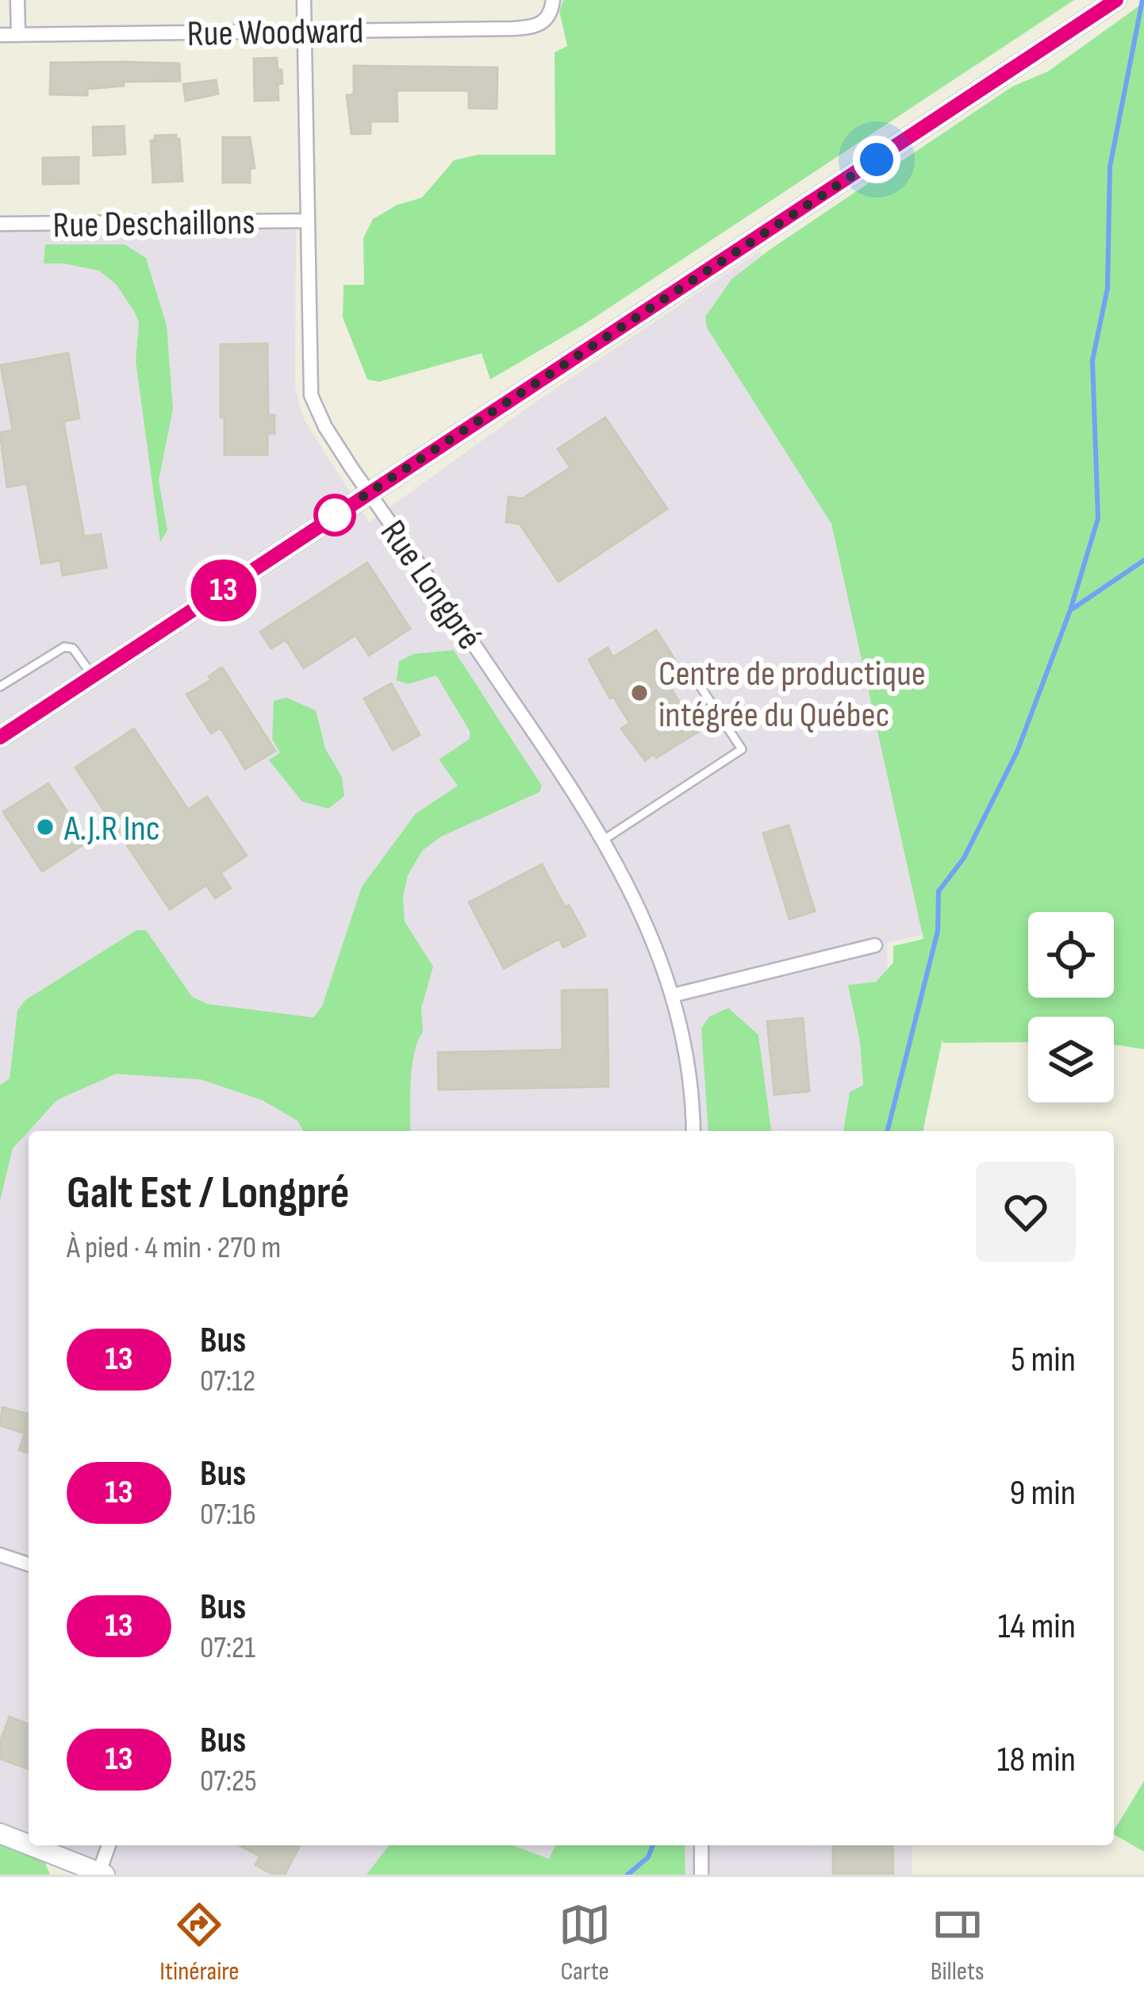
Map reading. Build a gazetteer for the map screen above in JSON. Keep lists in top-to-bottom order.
{
  "streets": {
    "street": ["Rue Woodward", "Rue Deschaillons", "Rue Longpré"]
  },
  "crossings": [
    ["Rue Woodward", "Rue Longpré"],
    ["Rue Deschaillons", "Rue Longpré"]
  ],
  "places": ["Centre de productique intégrée du Québec", "A.J.R Inc"],
  "lines": ["bus line 13"],
  "page": {
    "on_map": "13",
    "heading": ["Galt Est / Longpré", "À pied · 4 min · 270 m"],
    "list": [
      {
        "mark": "13",
        "name": "Bus",
        "note": "07:12",
        "value": "5 min"
      },
      {
        "mark": "13",
        "name": "Bus",
        "note": "07:16",
        "value": "9 min"
      },
      {
        "mark": "13",
        "name": "Bus",
        "note": "07:21",
        "value": "14 min"
      },
      {
        "mark": "13",
        "name": "Bus",
        "note": "07:25",
        "value": "18 min"
      }
    ],
    "tabs": ["Itinéraire", "Carte", "Billets"]
  }
}
